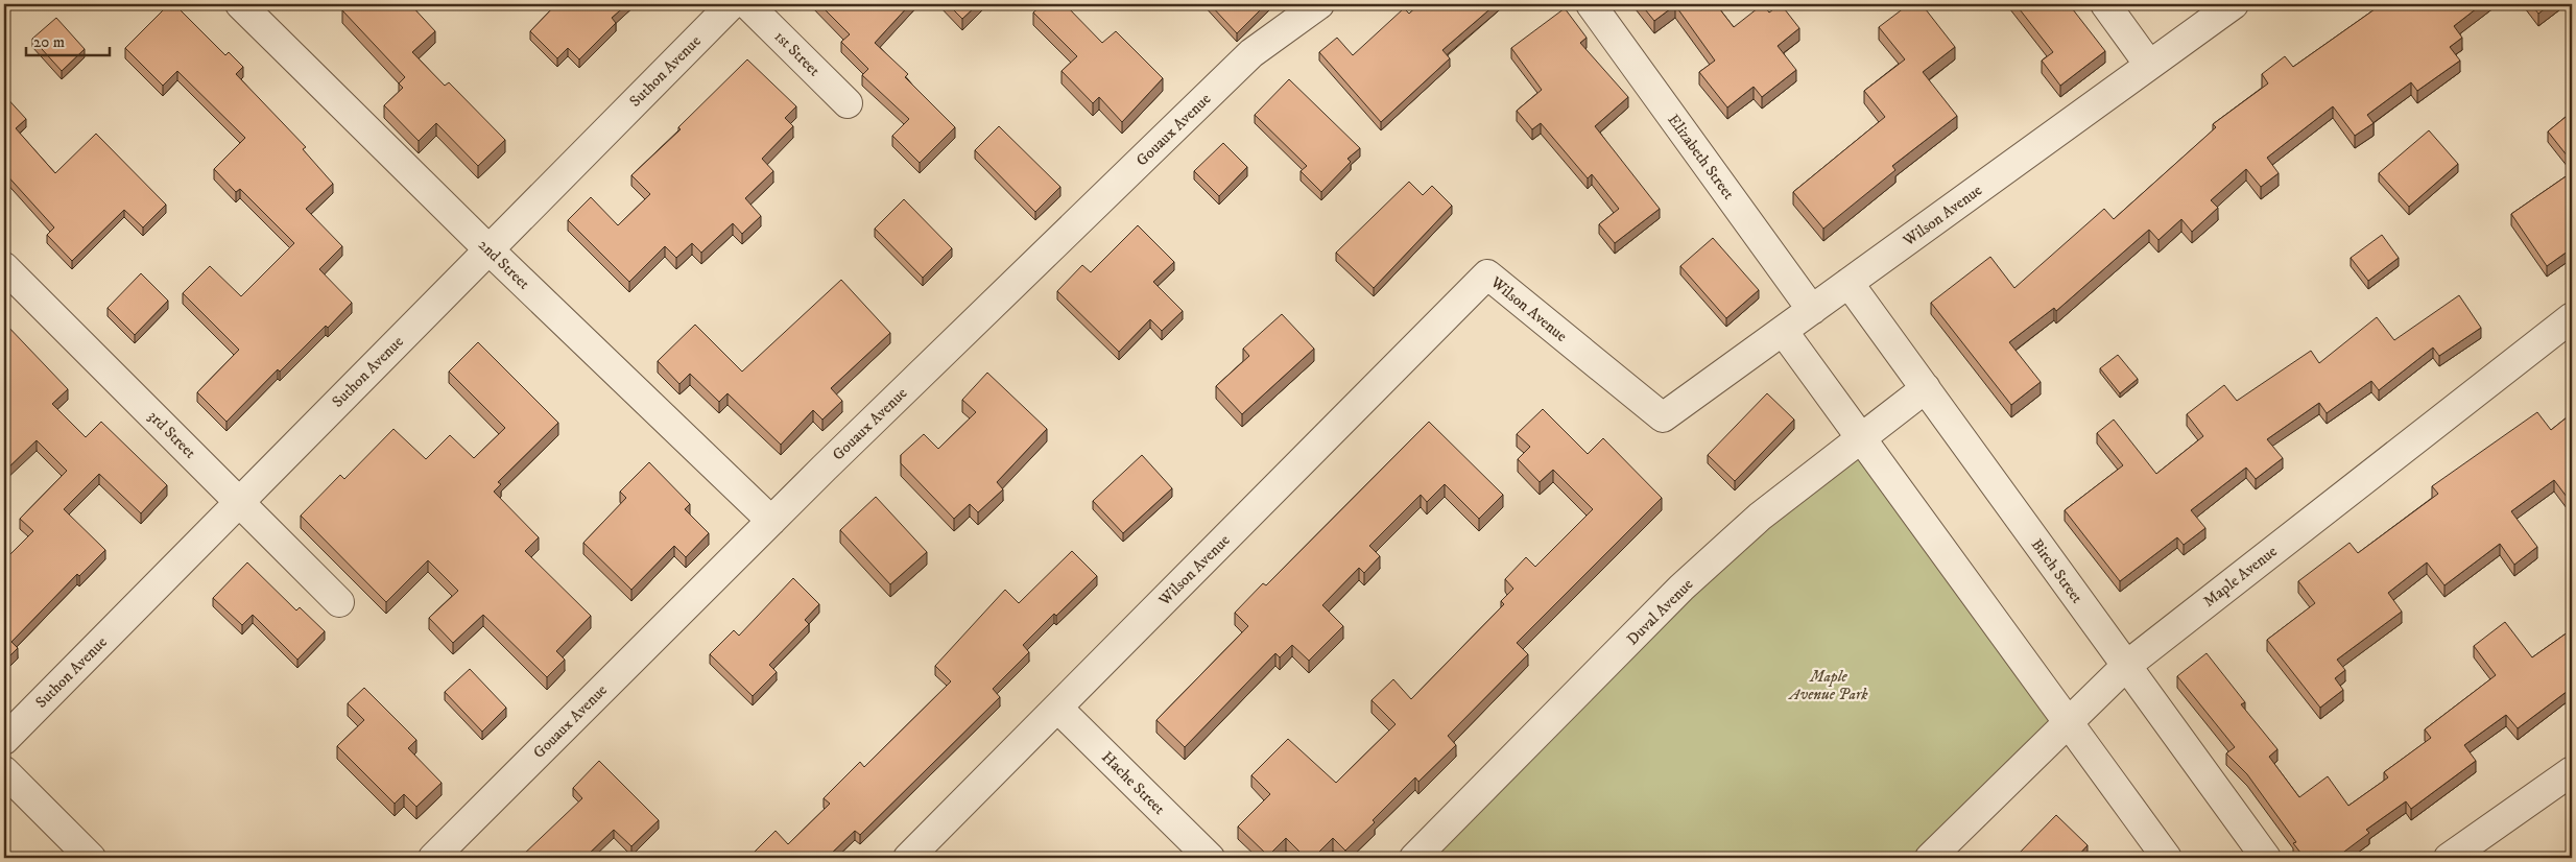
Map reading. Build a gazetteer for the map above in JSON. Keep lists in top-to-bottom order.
{
  "streets": {
    "street": [
      "1st Street",
      "Suthon Avenue",
      "Gouaux Avenue",
      "Elizabeth Street",
      "Wilson Avenue",
      "2nd Street",
      "3rd Street",
      "Birch Street",
      "Maple Avenue",
      "Duval Avenue",
      "Hache Street"
    ]
  },
  "crossings": [
    ["Suthon Avenue", "2nd Street"],
    ["Suthon Avenue", "3rd Street"],
    ["Gouaux Avenue", "2nd Street"],
    ["Elizabeth Street", "Wilson Avenue"],
    ["Wilson Avenue", "Birch Street"],
    ["Wilson Avenue", "Hache Street"],
    ["Birch Street", "Maple Avenue"],
    ["Birch Street", "Duval Avenue"]
  ],
  "parks": ["Maple Avenue Park"],
  "scale_bar": "20 m"
}
